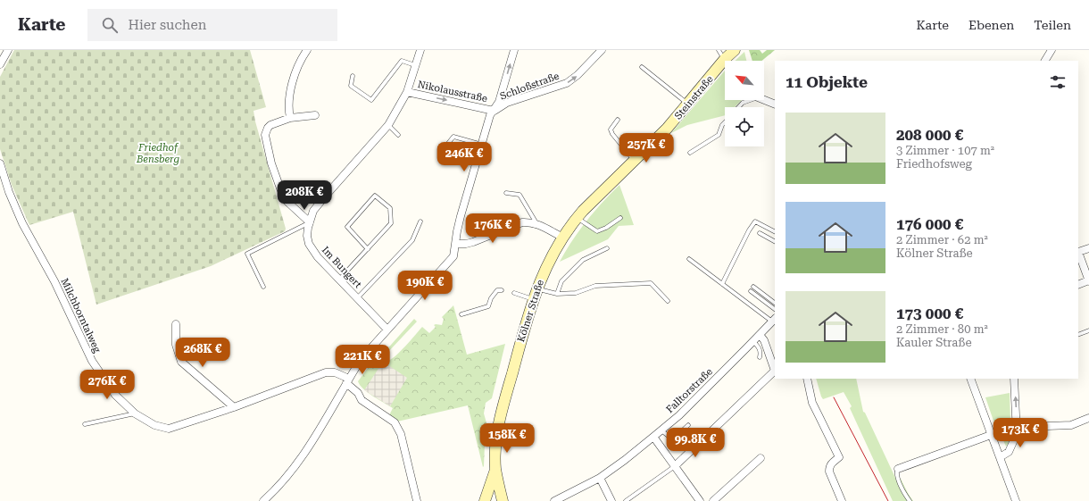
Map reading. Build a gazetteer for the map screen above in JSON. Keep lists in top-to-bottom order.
{
  "streets": {
    "main road": ["Steinstraße", "Kölner Straße"],
    "street": [
      "Schloßstraße",
      "Nikolausstraße",
      "Im Bungert",
      "Milchborntalweg",
      "Falltorstraße"
    ]
  },
  "crossings": [
    ["Schloßstraße", "Nikolausstraße"],
    ["Schloßstraße", "Im Bungert"],
    ["Nikolausstraße", "Im Bungert"],
    ["Steinstraße", "Kölner Straße"]
  ],
  "one_way": ["Schloßstraße", "Nikolausstraße"],
  "parks": ["Friedhof Bensberg"],
  "north": "top left",
  "page": {
    "header": "Karte",
    "search": "Hier suchen",
    "nav": ["Karte", "Ebenen", "Teilen"],
    "heading": "11 Objekte",
    "list": [
      {
        "name": "208 000 €",
        "note": "3 Zimmer · 107 m² · Friedhofsweg"
      },
      {
        "name": "176 000 €",
        "note": "2 Zimmer · 62 m² · Kölner Straße"
      },
      {
        "name": "173 000 €",
        "note": "2 Zimmer · 80 m² · Kauler Straße"
      }
    ],
    "price": [
      "257K €",
      "246K €",
      "208K €",
      "176K €",
      "190K €",
      "268K €",
      "221K €",
      "276K €",
      "173K €",
      "158K €",
      "99.8K €"
    ]
  }
}
